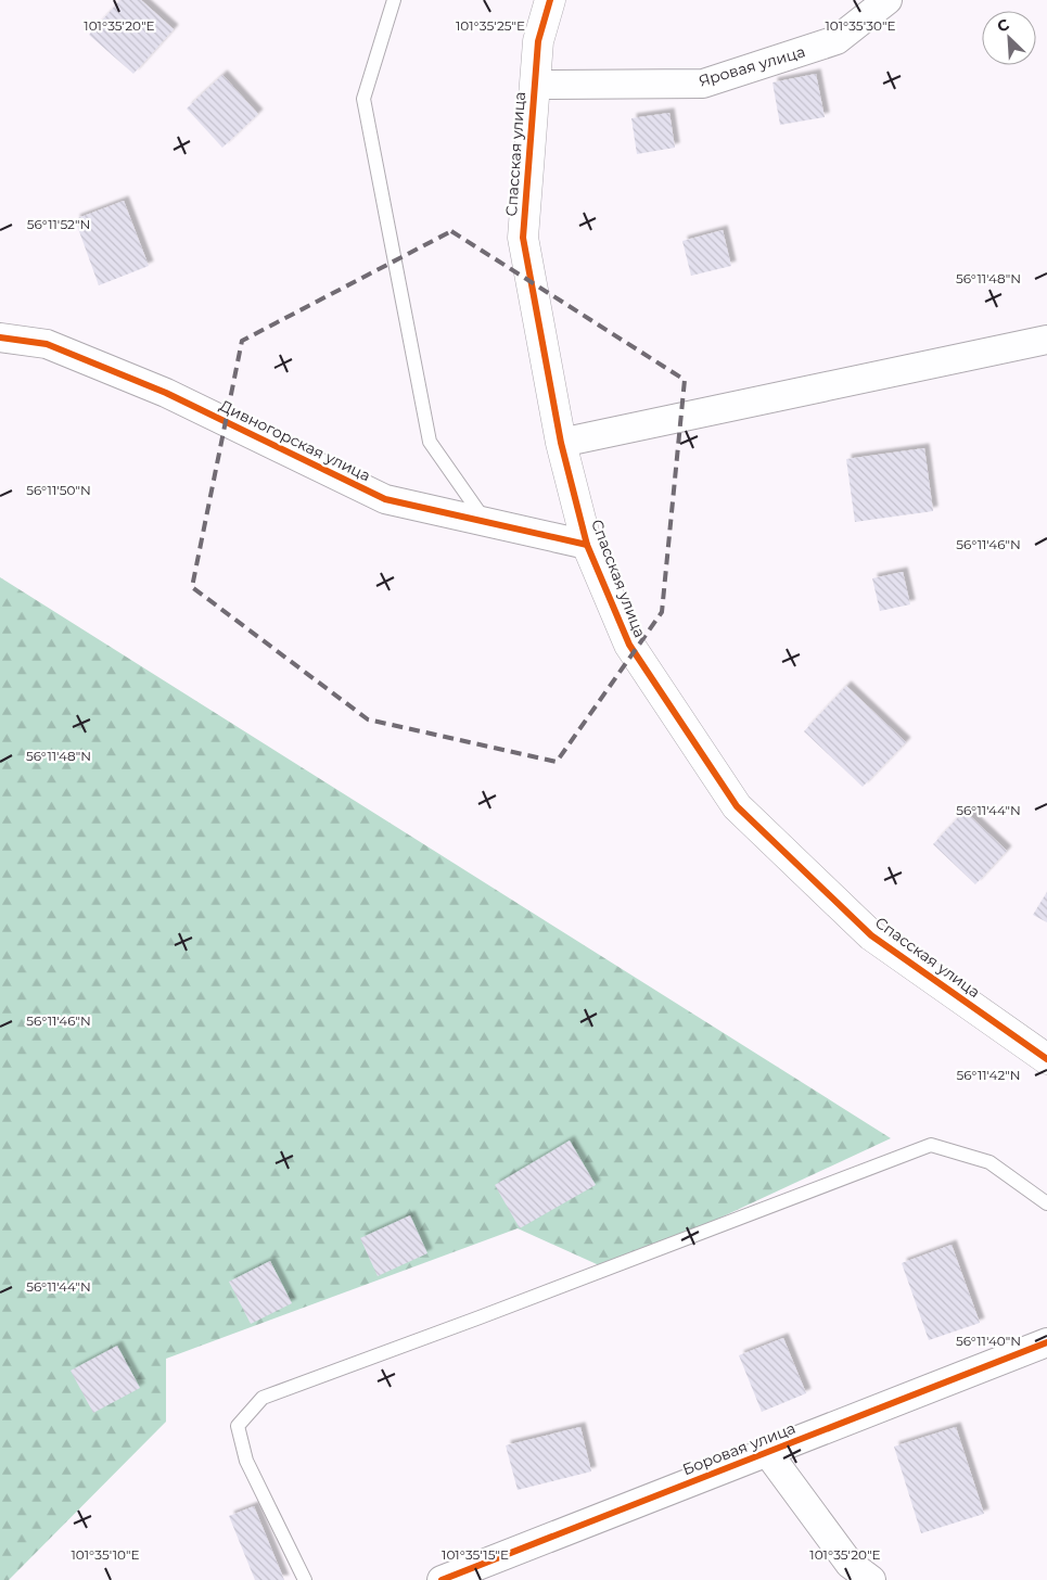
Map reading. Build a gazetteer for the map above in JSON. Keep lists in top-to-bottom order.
{
  "streets": {
    "street": [
      "Яровая улица",
      "Спасская улица",
      "Дивногорская улица",
      "Боровая улица"
    ]
  },
  "crossings": [
    ["Яровая улица", "Спасская улица"],
    ["Спасская улица", "Дивногорская улица"]
  ],
  "north": "top left",
  "coordinates": [
    "101°35'20\"E",
    "101°35'30\"E",
    "101°35'25\"E",
    "56°11'52\"N",
    "56°11'48\"N",
    "56°11'50\"N",
    "56°11'46\"N",
    "56°11'44\"N",
    "56°11'42\"N",
    "56°11'40\"N",
    "101°35'10\"E",
    "101°35'15\"E"
  ]
}
